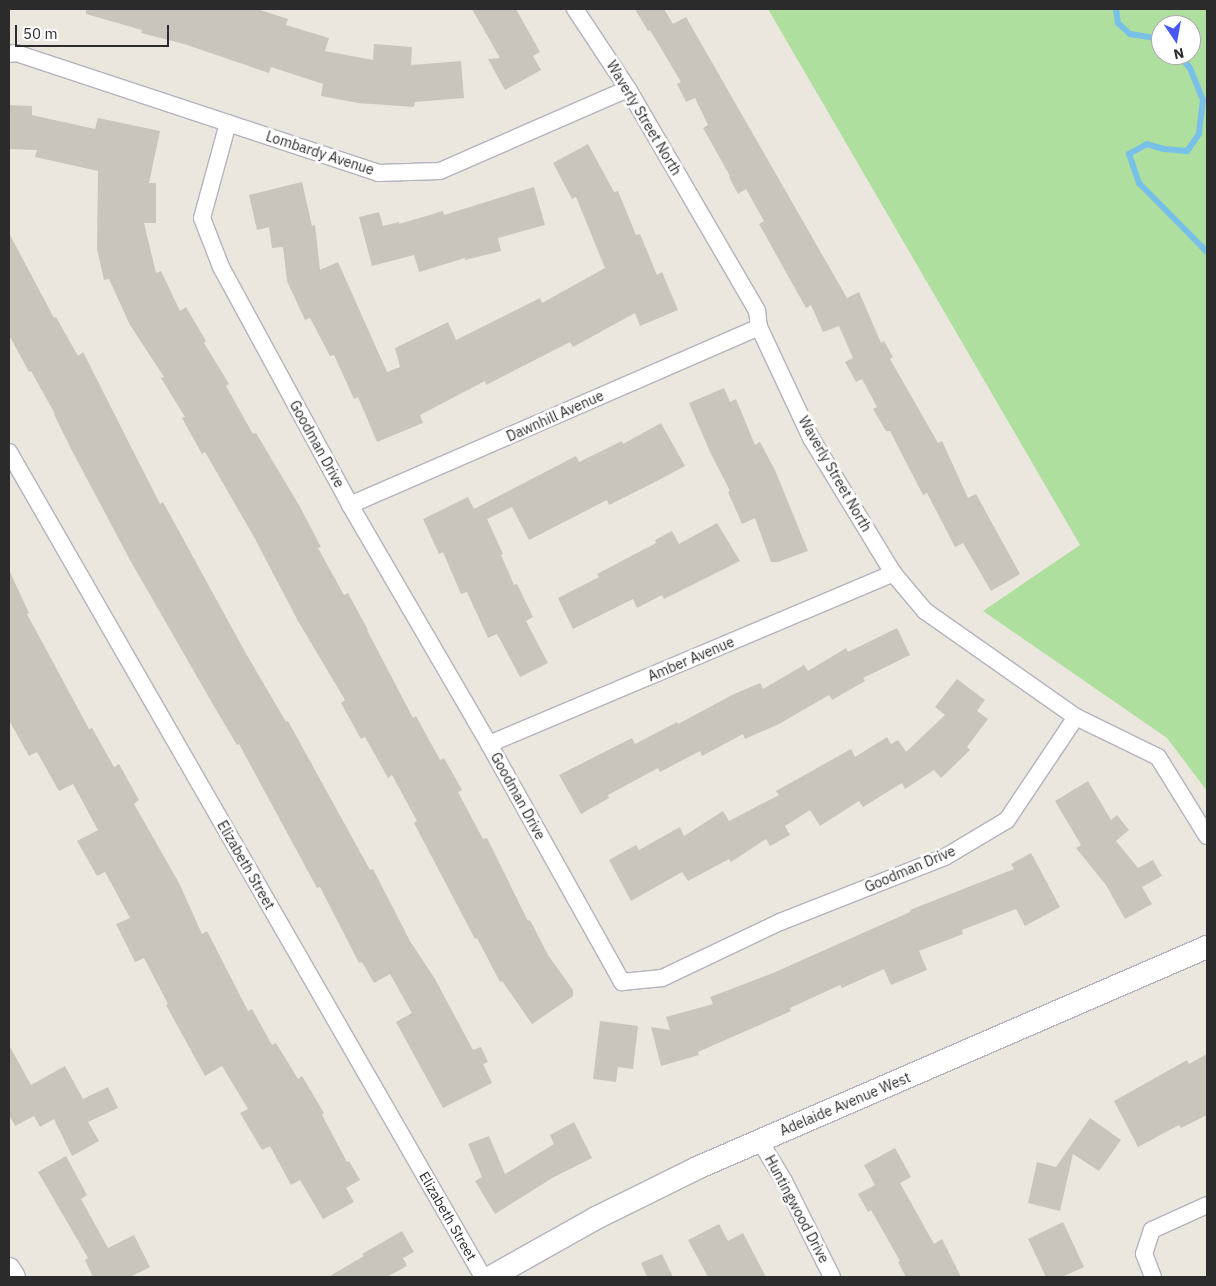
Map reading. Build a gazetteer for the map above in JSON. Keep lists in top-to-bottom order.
{
  "streets": {
    "main road": ["Adelaide Avenue West"],
    "street": [
      "Waverly Street North",
      "Lombardy Avenue",
      "Dawnhill Avenue",
      "Goodman Drive",
      "Amber Avenue",
      "Elizabeth Street",
      "Huntingwood Drive"
    ]
  },
  "crossings": [
    ["Waverly Street North", "Lombardy Avenue"],
    ["Waverly Street North", "Dawnhill Avenue"],
    ["Waverly Street North", "Goodman Drive"],
    ["Waverly Street North", "Amber Avenue"],
    ["Lombardy Avenue", "Goodman Drive"],
    ["Dawnhill Avenue", "Goodman Drive"],
    ["Goodman Drive", "Amber Avenue"],
    ["Adelaide Avenue West", "Huntingwood Drive"]
  ],
  "scale_bar": "50 m",
  "north": "bottom"
}
